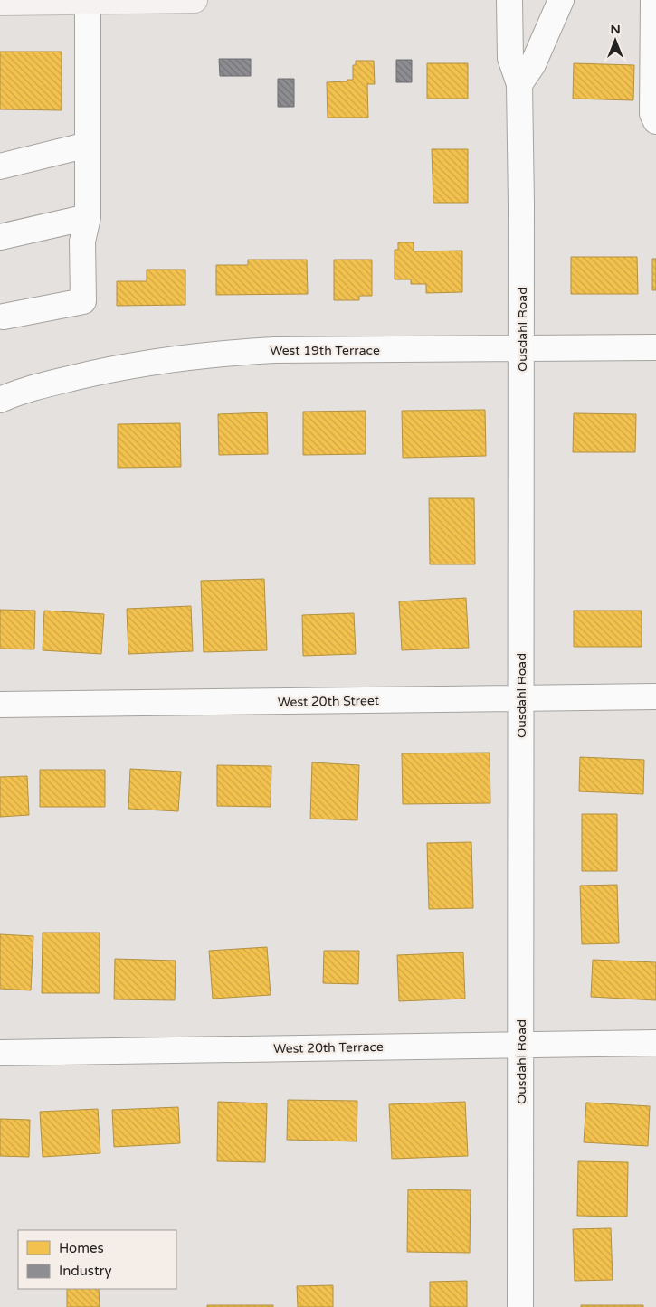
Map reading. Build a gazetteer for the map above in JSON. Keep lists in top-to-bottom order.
{
  "streets": {
    "street": [
      "Ousdahl Road",
      "West 19th Terrace",
      "West 20th Street",
      "West 20th Terrace"
    ]
  },
  "crossings": [
    ["Ousdahl Road", "West 19th Terrace"],
    ["Ousdahl Road", "West 20th Street"],
    ["Ousdahl Road", "West 20th Terrace"]
  ],
  "legend": ["Homes", "Industry"],
  "north": "top"
}
